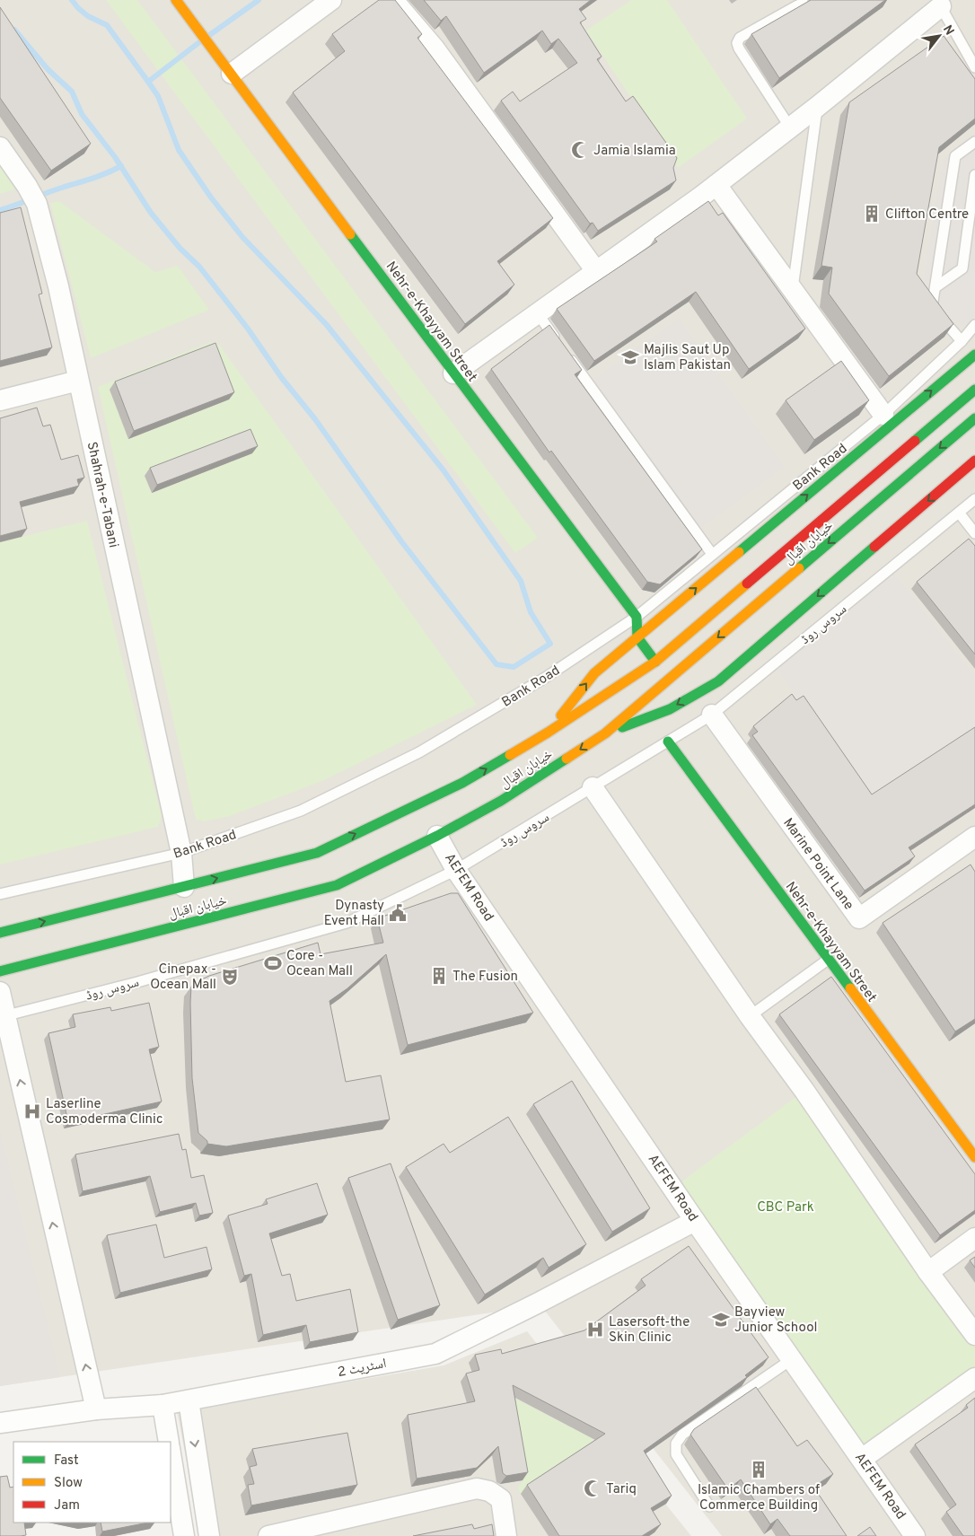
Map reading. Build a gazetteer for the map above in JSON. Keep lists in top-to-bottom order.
{
  "streets": {
    "main road": ["Nehr-e-Khayyam Street", "خیابان اقبال"],
    "street": [
      "Shahrah-e-Tabani",
      "Marine Point Lane",
      "AEFEM Road",
      "اسٹریٹ 2"
    ],
    "lane": ["Bank Road", "سروس روڈ"]
  },
  "crossings": [
    ["Nehr-e-Khayyam Street", "Bank Road"],
    ["Nehr-e-Khayyam Street", "سروس روڈ"],
    ["Bank Road", "Shahrah-e-Tabani"],
    ["Shahrah-e-Tabani", "خیابان اقبال"],
    ["خیابان اقبال", "AEFEM Road"],
    ["سروس روڈ", "Marine Point Lane"],
    ["سروس روڈ", "AEFEM Road"],
    ["AEFEM Road", "اسٹریٹ 2"]
  ],
  "parks": ["CBC Park"],
  "places": {
    "mosque": ["Jamia Islamia", "Tariq"],
    "building": ["Clifton Centre", "The Fusion", "Islamic Chambers of Commerce Building"],
    "school or university": ["Majlis Saut Up Islam Pakistan", "Bayview Junior School"],
    "public building": ["Dynasty Event Hall"],
    "sports": ["Core - Ocean Mall"],
    "theatre": ["Cinepax - Ocean Mall"],
    "hospital": ["Laserline Cosmoderma Clinic", "Lasersoft-the Skin Clinic"]
  },
  "legend": ["Fast", "Slow", "Jam"],
  "north": "top right"
}
